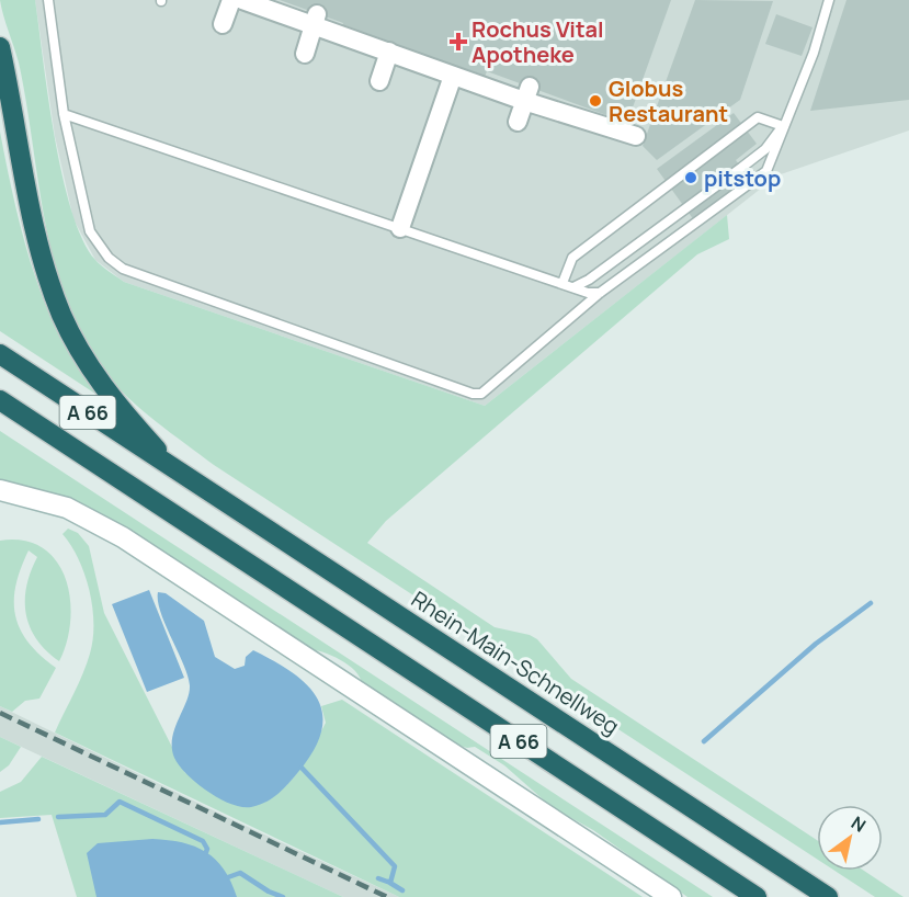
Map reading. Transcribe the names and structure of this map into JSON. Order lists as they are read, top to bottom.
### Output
{
  "streets": {
    "highway": ["A 66", "Rhein-Main-Schnellweg"]
  },
  "crossings": [
    ["A 66", "Rhein-Main-Schnellweg"]
  ],
  "places": {
    "health": ["Rochus Vital Apotheke"],
    "other": ["Globus Restaurant", "pitstop"]
  },
  "north": "top right"
}
